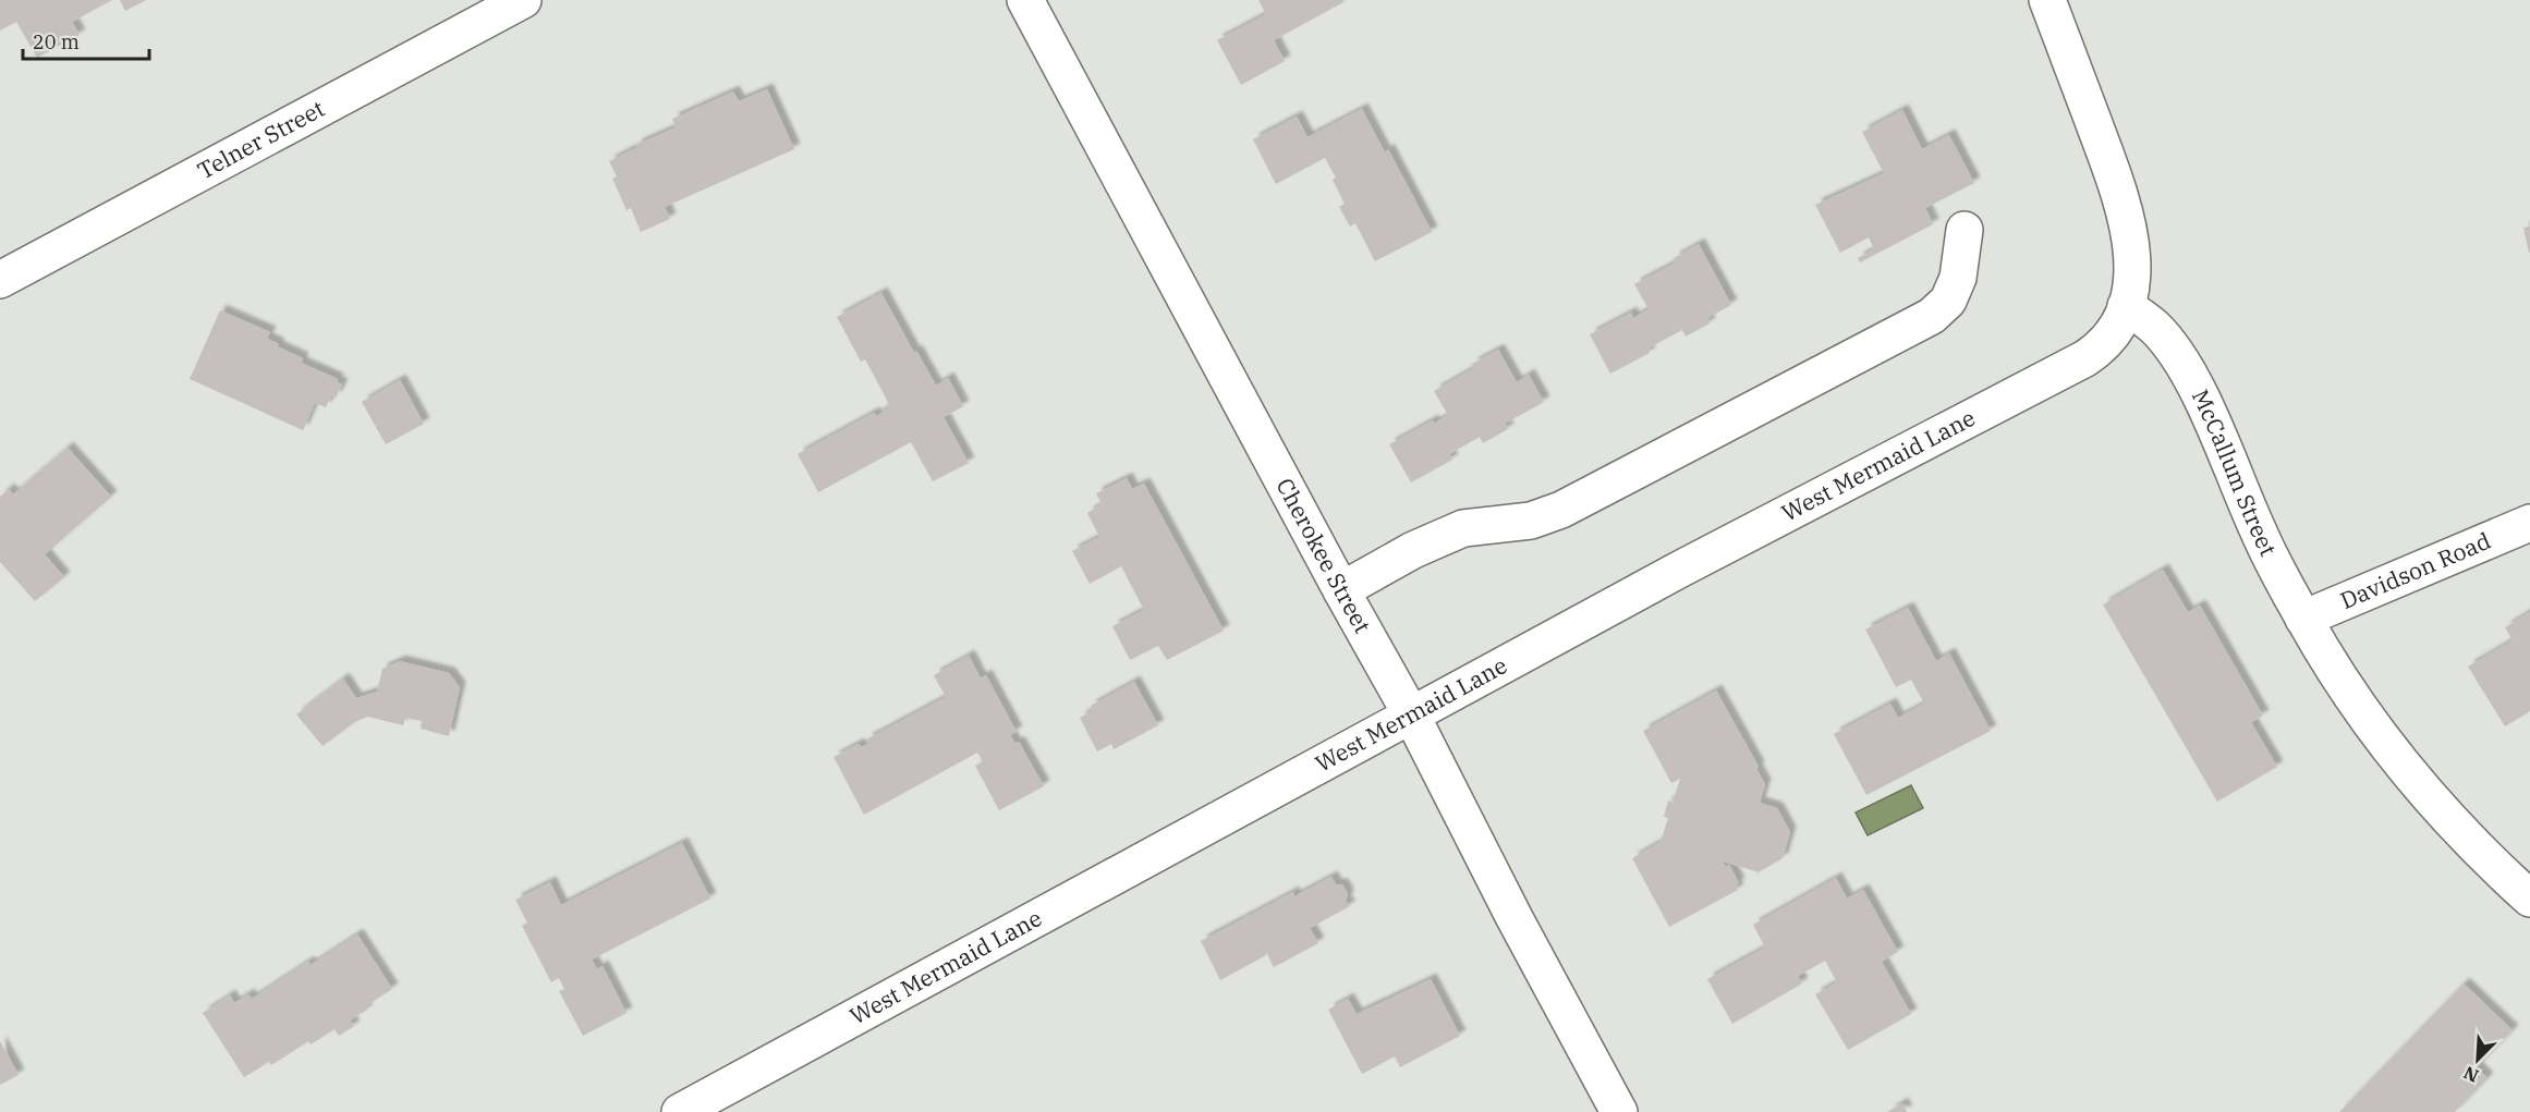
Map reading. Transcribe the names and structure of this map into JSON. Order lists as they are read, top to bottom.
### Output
{
  "streets": {
    "street": [
      "Telner Street",
      "West Mermaid Lane",
      "McCallum Street",
      "Cherokee Street",
      "Davidson Road"
    ]
  },
  "crossings": [
    ["West Mermaid Lane", "McCallum Street"],
    ["West Mermaid Lane", "Cherokee Street"],
    ["McCallum Street", "Davidson Road"]
  ],
  "scale_bar": "20 m",
  "north": "bottom left"
}
